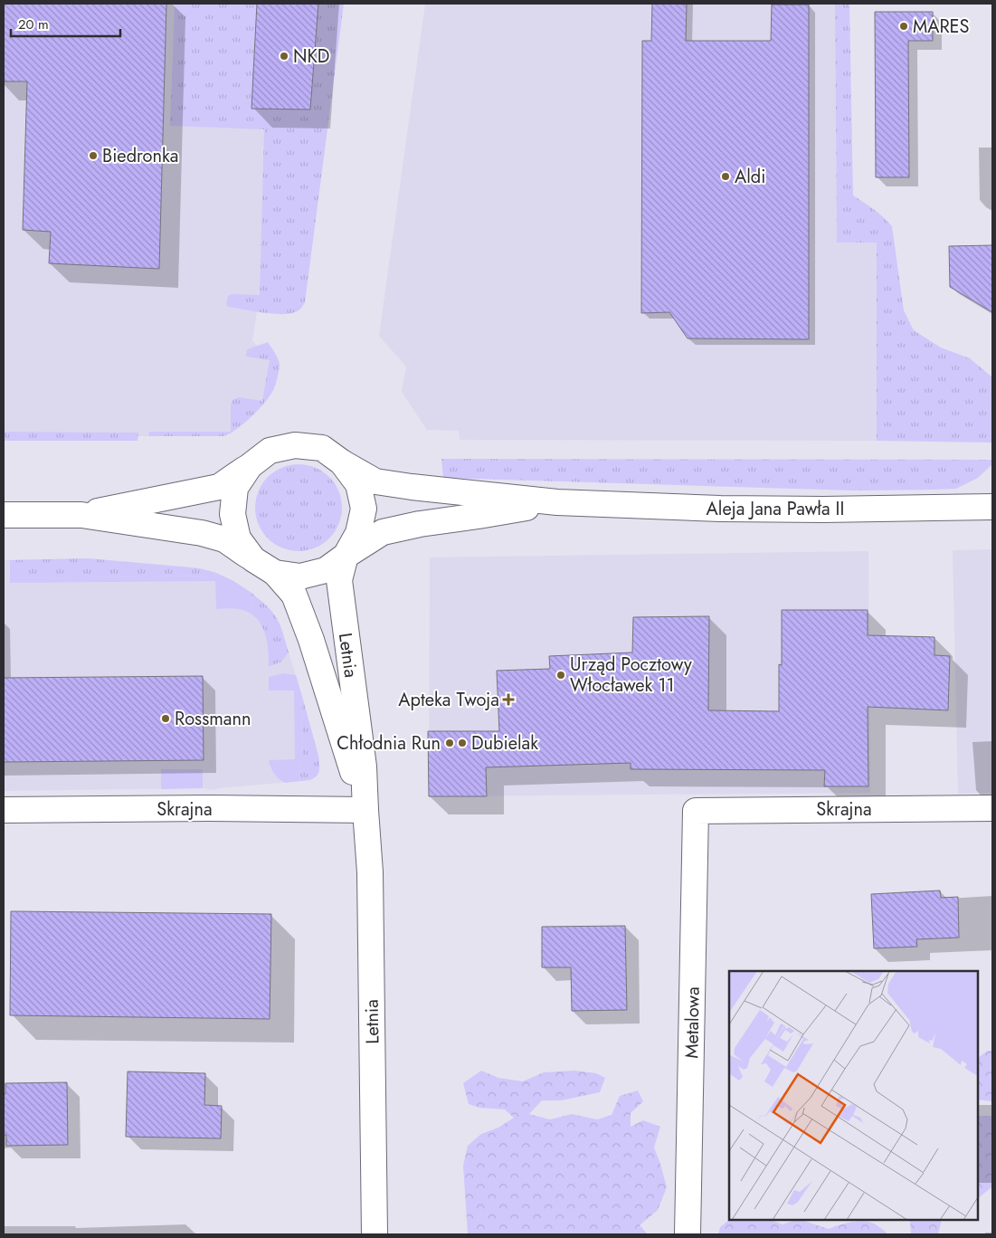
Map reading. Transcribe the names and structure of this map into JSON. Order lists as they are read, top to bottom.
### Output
{
  "streets": {
    "street": [
      "Aleja Jana Pawła II",
      "Letnia",
      "Skrajna",
      "Metalowa"
    ]
  },
  "crossings": [
    ["Aleja Jana Pawła II", "Letnia"],
    ["Letnia", "Skrajna"],
    ["Skrajna", "Metalowa"]
  ],
  "places": {
    "other": [
      "MARES",
      "NKD",
      "Biedronka",
      "Aldi",
      "Urząd Pocztowy Włocławek 11",
      "Rossmann",
      "Chłodnia Run",
      "Dubielak"
    ],
    "health": ["Apteka Twoja"]
  },
  "scale_bar": "20 m"
}
